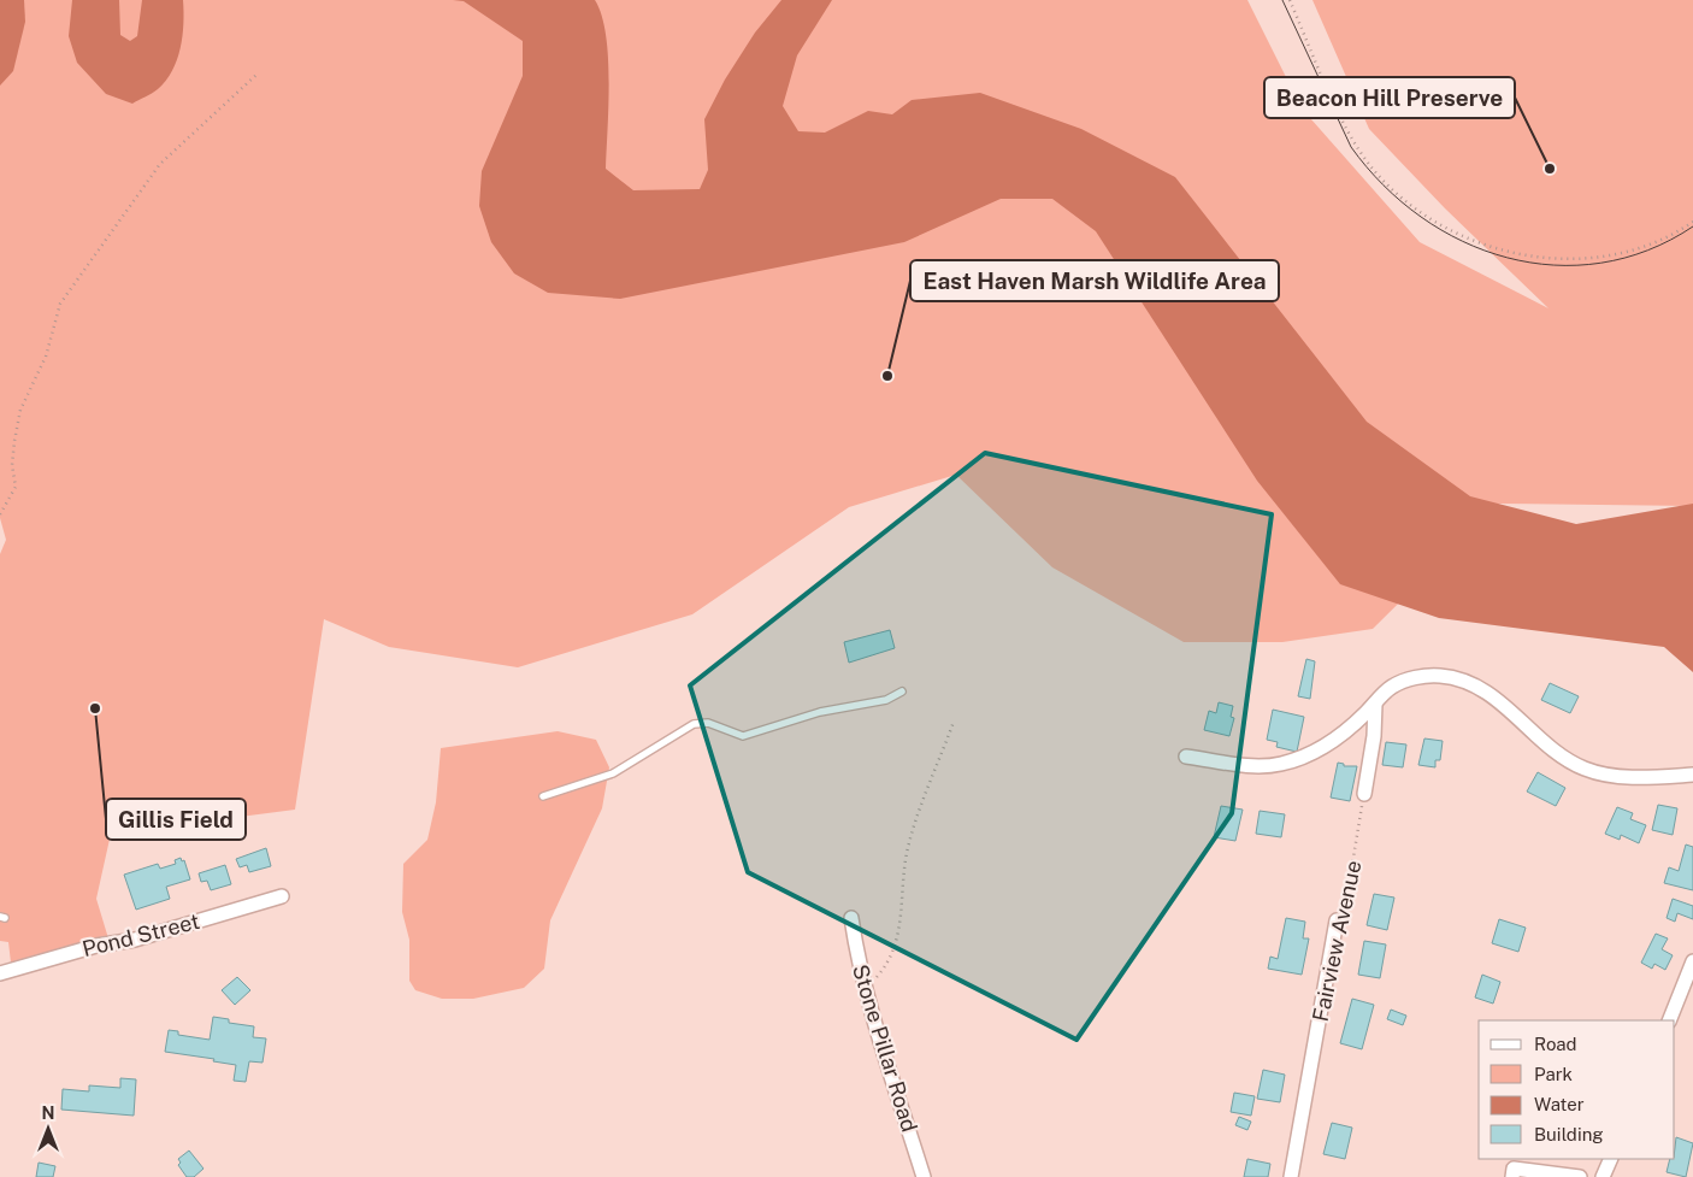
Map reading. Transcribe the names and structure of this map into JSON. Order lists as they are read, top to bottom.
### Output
{
  "streets": {
    "street": ["Pond Street", "Fairview Avenue", "Stone Pillar Road"]
  },
  "places": ["Beacon Hill Preserve", "East Haven Marsh Wildlife Area", "Gillis Field"],
  "legend": [
    "Road",
    "Park",
    "Water",
    "Building"
  ],
  "north": "top"
}
